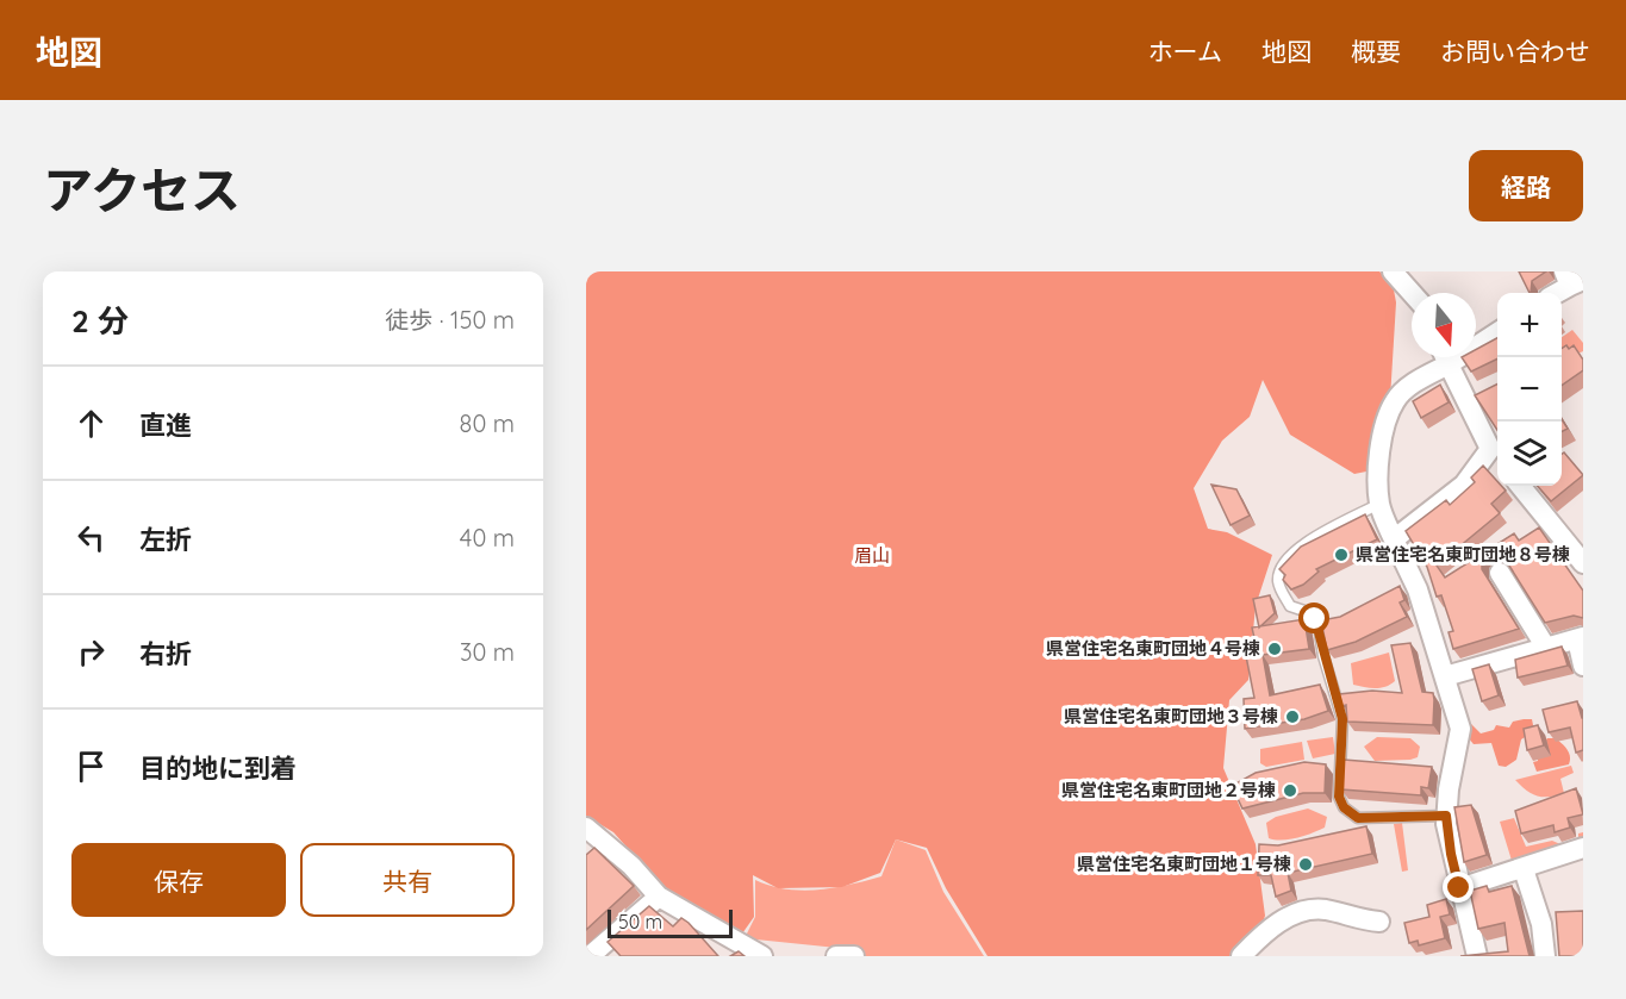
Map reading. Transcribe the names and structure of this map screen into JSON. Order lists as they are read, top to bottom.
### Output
{
  "parks": ["眉山"],
  "places": [
    "県営住宅名東町団地８号棟",
    "県営住宅名東町団地４号棟",
    "県営住宅名東町団地３号棟",
    "県営住宅名東町団地２号棟",
    "県営住宅名東町団地１号棟"
  ],
  "scale_bar": "50 m",
  "north": "bottom",
  "page": {
    "header": "地図",
    "nav": [
      "ホーム",
      "地図",
      "概要",
      "お問い合わせ"
    ],
    "title": "アクセス",
    "buttons": [
      "経路",
      ["保存", "共有"]
    ],
    "heading": ["2 分", "徒歩 · 150 m"],
    "map_buttons": ["+", "−"],
    "list": [
      ["直進", "80 m"],
      ["左折", "40 m"],
      ["右折", "30 m"],
      "目的地に到着"
    ],
    "scale": "50 m"
  }
}
